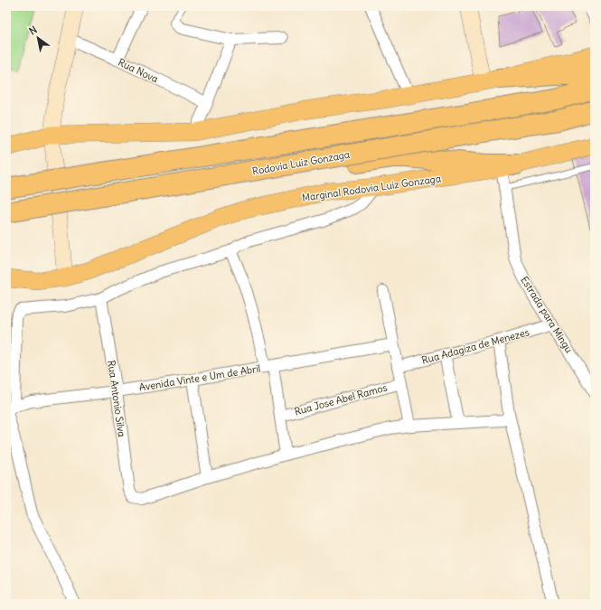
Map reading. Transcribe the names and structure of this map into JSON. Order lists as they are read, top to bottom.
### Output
{
  "streets": {
    "highway": ["Rodovia Luiz Gonzaga"],
    "main road": ["Marginal Rodovia Luiz Gonzaga"],
    "street": [
      "Rua Nova",
      "Estrada para Mingu",
      "Rua Adagiza de Menezes",
      "Avenida Vinte e Um de Abril",
      "Rua Antonio Silva",
      "Rua Jose Abel Ramos"
    ]
  },
  "crossings": [
    ["Marginal Rodovia Luiz Gonzaga", "Estrada para Mingu"],
    ["Estrada para Mingu", "Rua Adagiza de Menezes"],
    ["Avenida Vinte e Um de Abril", "Rua Antonio Silva"]
  ],
  "north": "top left"
}
